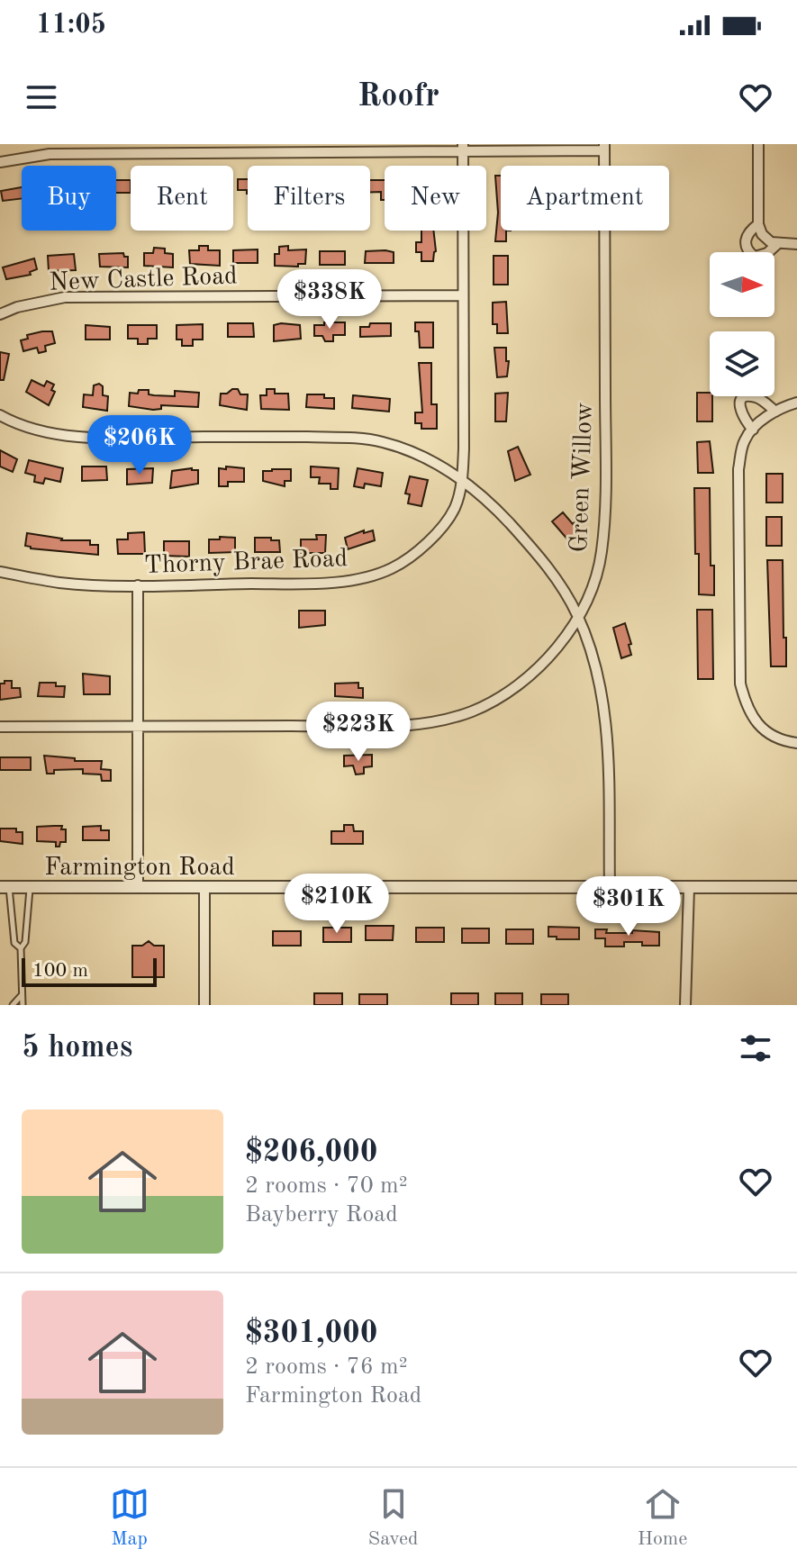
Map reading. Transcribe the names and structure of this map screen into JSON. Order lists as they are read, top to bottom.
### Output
{
  "streets": {
    "street": [
      "New Castle Road",
      "Green Willow",
      "Thorny Brae Road",
      "Farmington Road"
    ]
  },
  "crossings": [
    ["New Castle Road", "Thorny Brae Road"]
  ],
  "scale_bar": "100 m",
  "north": "right",
  "page": {
    "status": "11:05",
    "header": "Roofr",
    "chip": [
      "Buy",
      "Rent",
      "Filters",
      "New",
      "Apartment"
    ],
    "price": [
      "$338K",
      "$206K",
      "$223K",
      "$210K",
      "$301K"
    ],
    "scale": "100 m",
    "heading": "5 homes",
    "list": [
      {
        "name": "$206,000",
        "note": "2 rooms · 70 m² · Bayberry Road"
      },
      {
        "name": "$301,000",
        "note": "2 rooms · 76 m² · Farmington Road"
      }
    ],
    "tabs": ["Map", "Saved", "Home"]
  }
}
